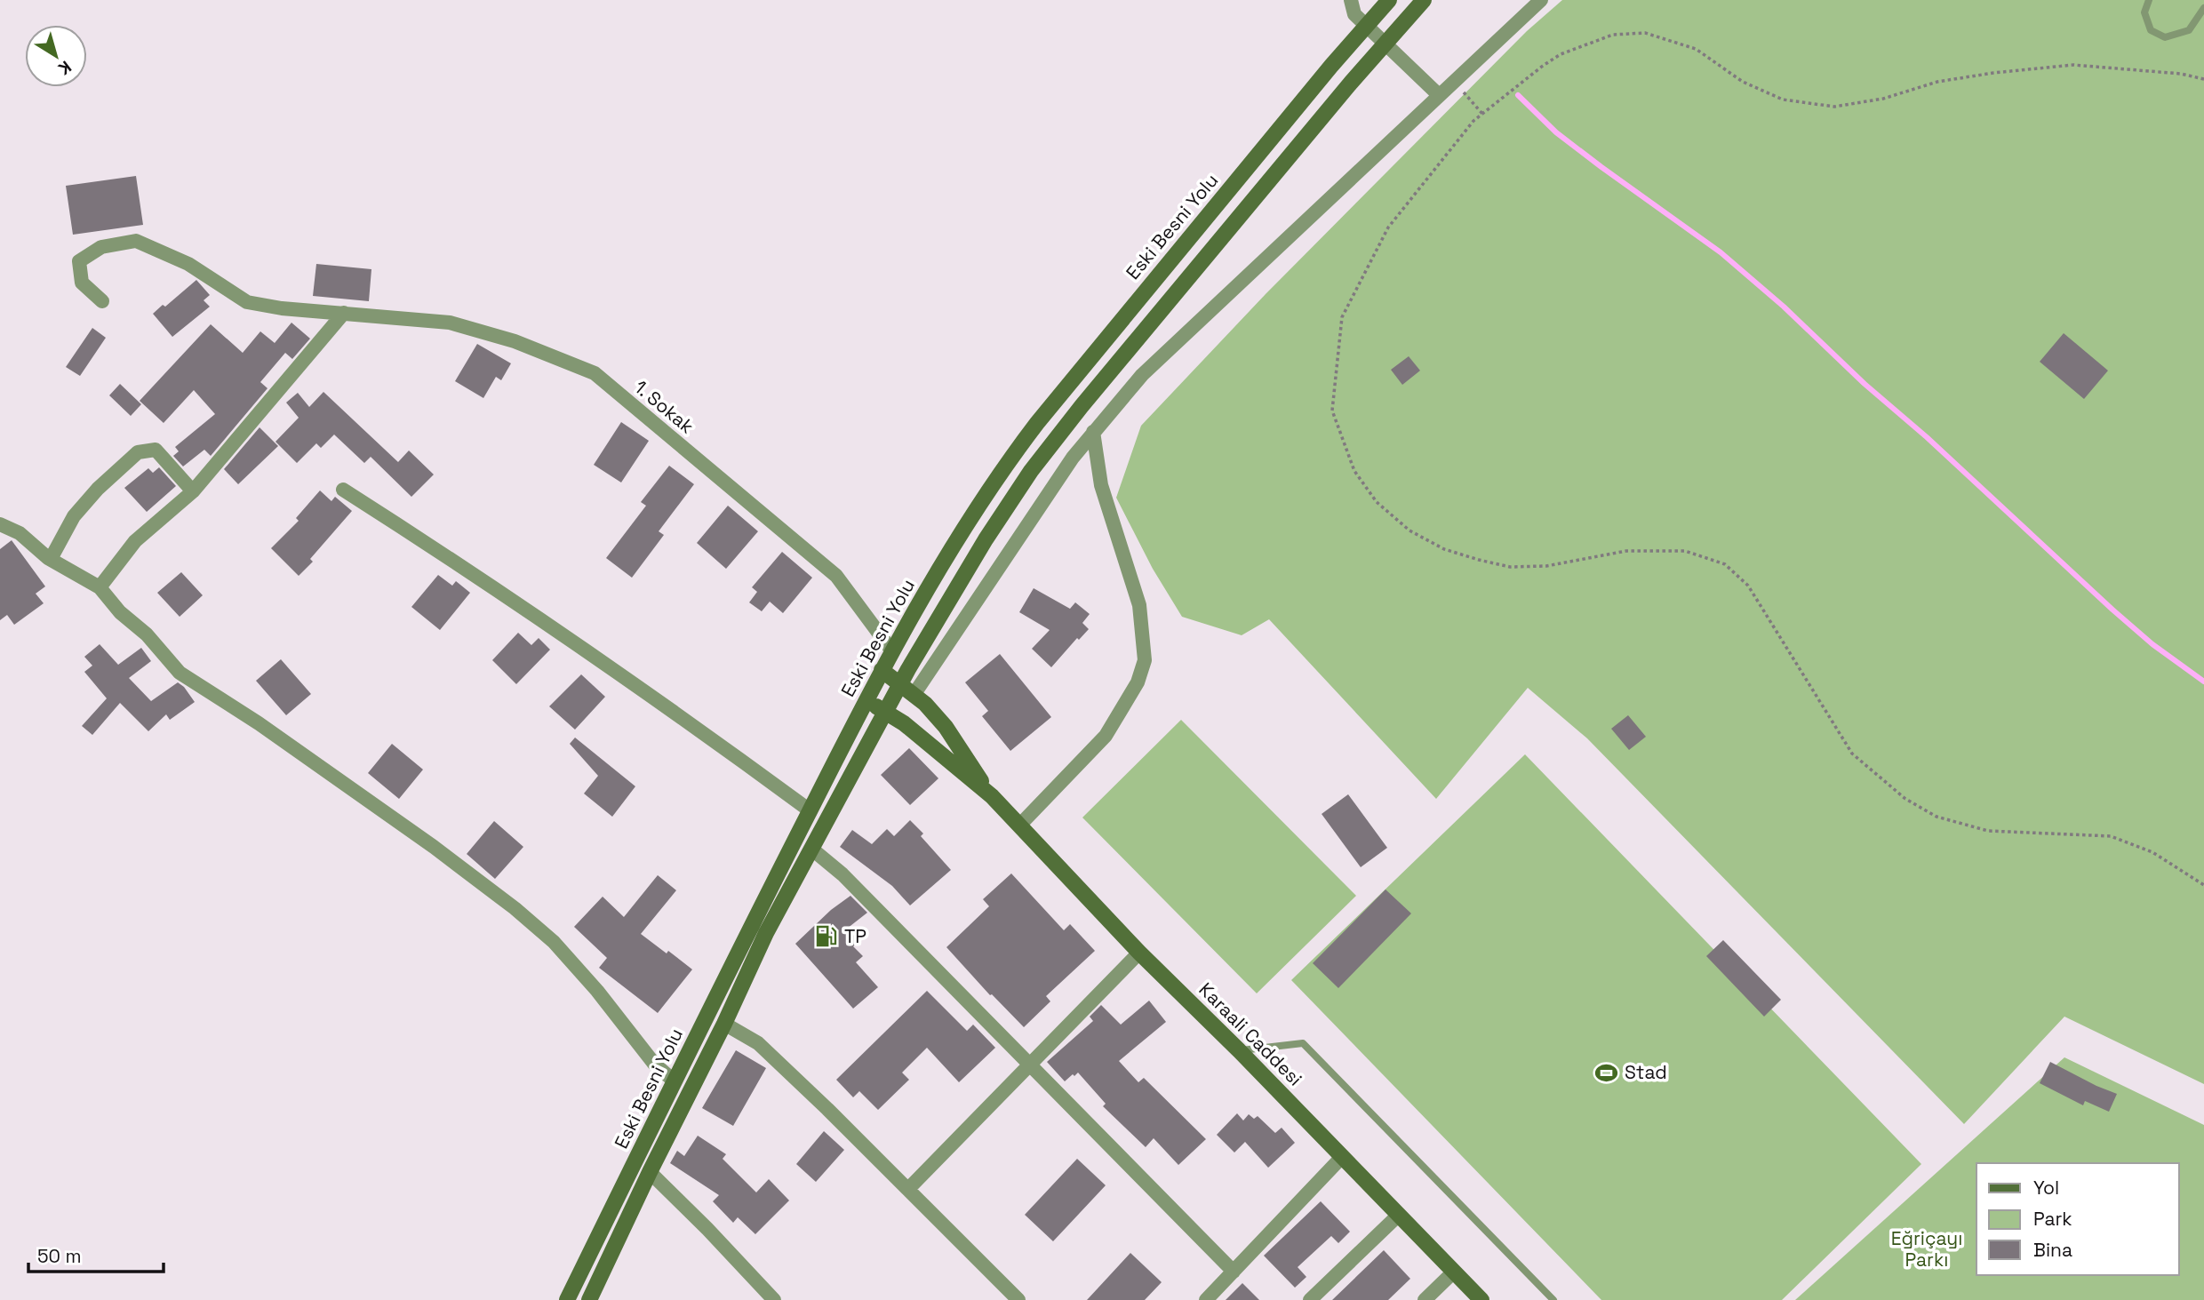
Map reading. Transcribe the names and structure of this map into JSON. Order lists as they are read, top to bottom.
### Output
{
  "streets": {
    "main road": ["Eski Besni Yolu", "Karaali Caddesi"],
    "street": ["1. Sokak"]
  },
  "crossings": [
    ["Eski Besni Yolu", "1. Sokak"]
  ],
  "parks": ["Eğriçayı Parkı"],
  "places": {
    "fuel station": ["TP"],
    "sports": ["Stad"]
  },
  "legend": ["Yol", "Park", "Bina"],
  "scale_bar": "50 m",
  "north": "bottom right"
}
